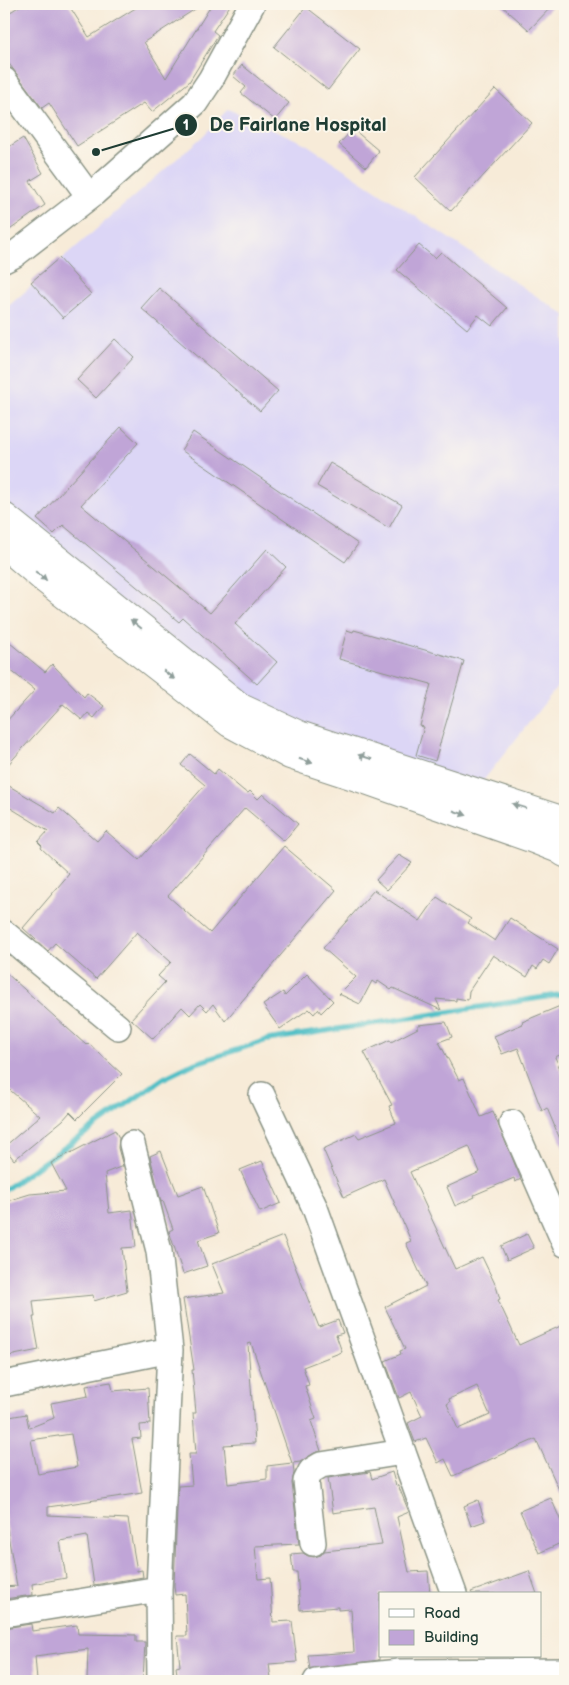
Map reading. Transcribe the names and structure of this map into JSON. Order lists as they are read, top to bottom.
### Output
{
  "places": ["De Fairlane Hospital"],
  "legend": ["Road", "Building"]
}
